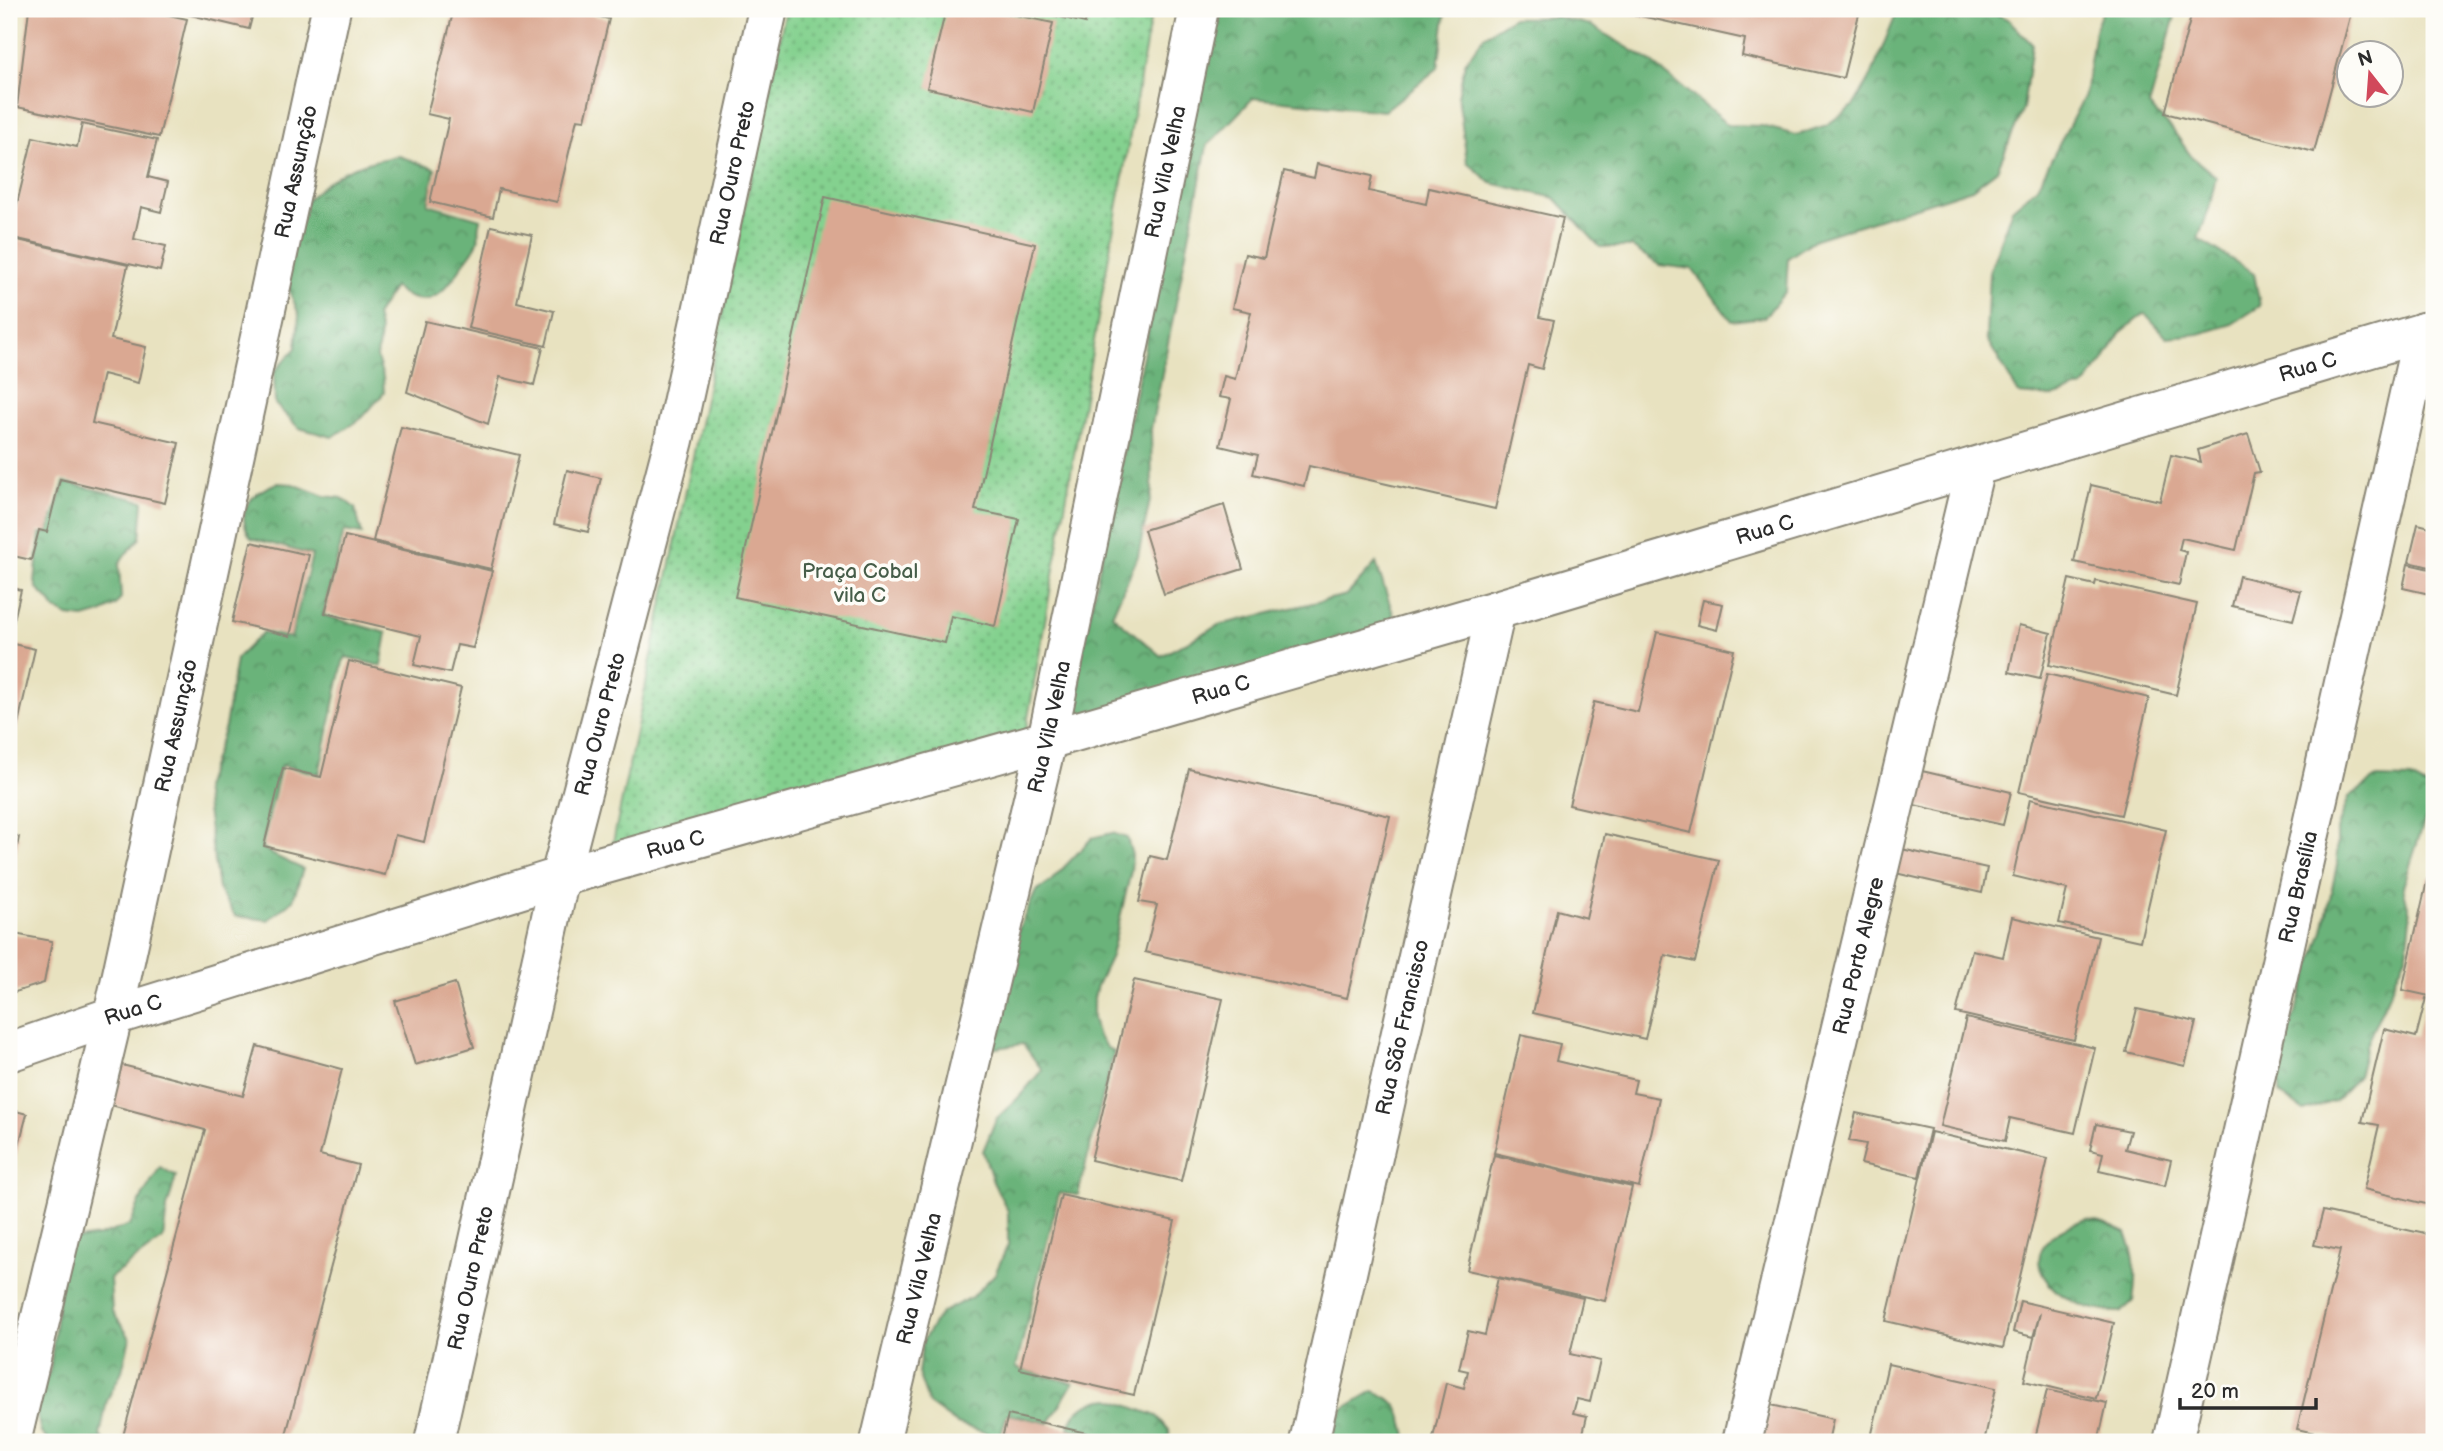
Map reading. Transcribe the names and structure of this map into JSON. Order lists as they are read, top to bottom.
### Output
{
  "streets": {
    "street": [
      "Rua Assunção",
      "Rua Vila Velha",
      "Rua Ouro Preto",
      "Rua C",
      "Rua Brasília",
      "Rua Porto Alegre",
      "Rua São Francisco"
    ]
  },
  "crossings": [
    ["Rua Assunção", "Rua C"],
    ["Rua Vila Velha", "Rua C"],
    ["Rua Ouro Preto", "Rua C"],
    ["Rua C", "Rua Brasília"],
    ["Rua C", "Rua Porto Alegre"],
    ["Rua C", "Rua São Francisco"]
  ],
  "parks": ["Praça Cobal vila C"],
  "scale_bar": "20 m",
  "north": "top"
}
